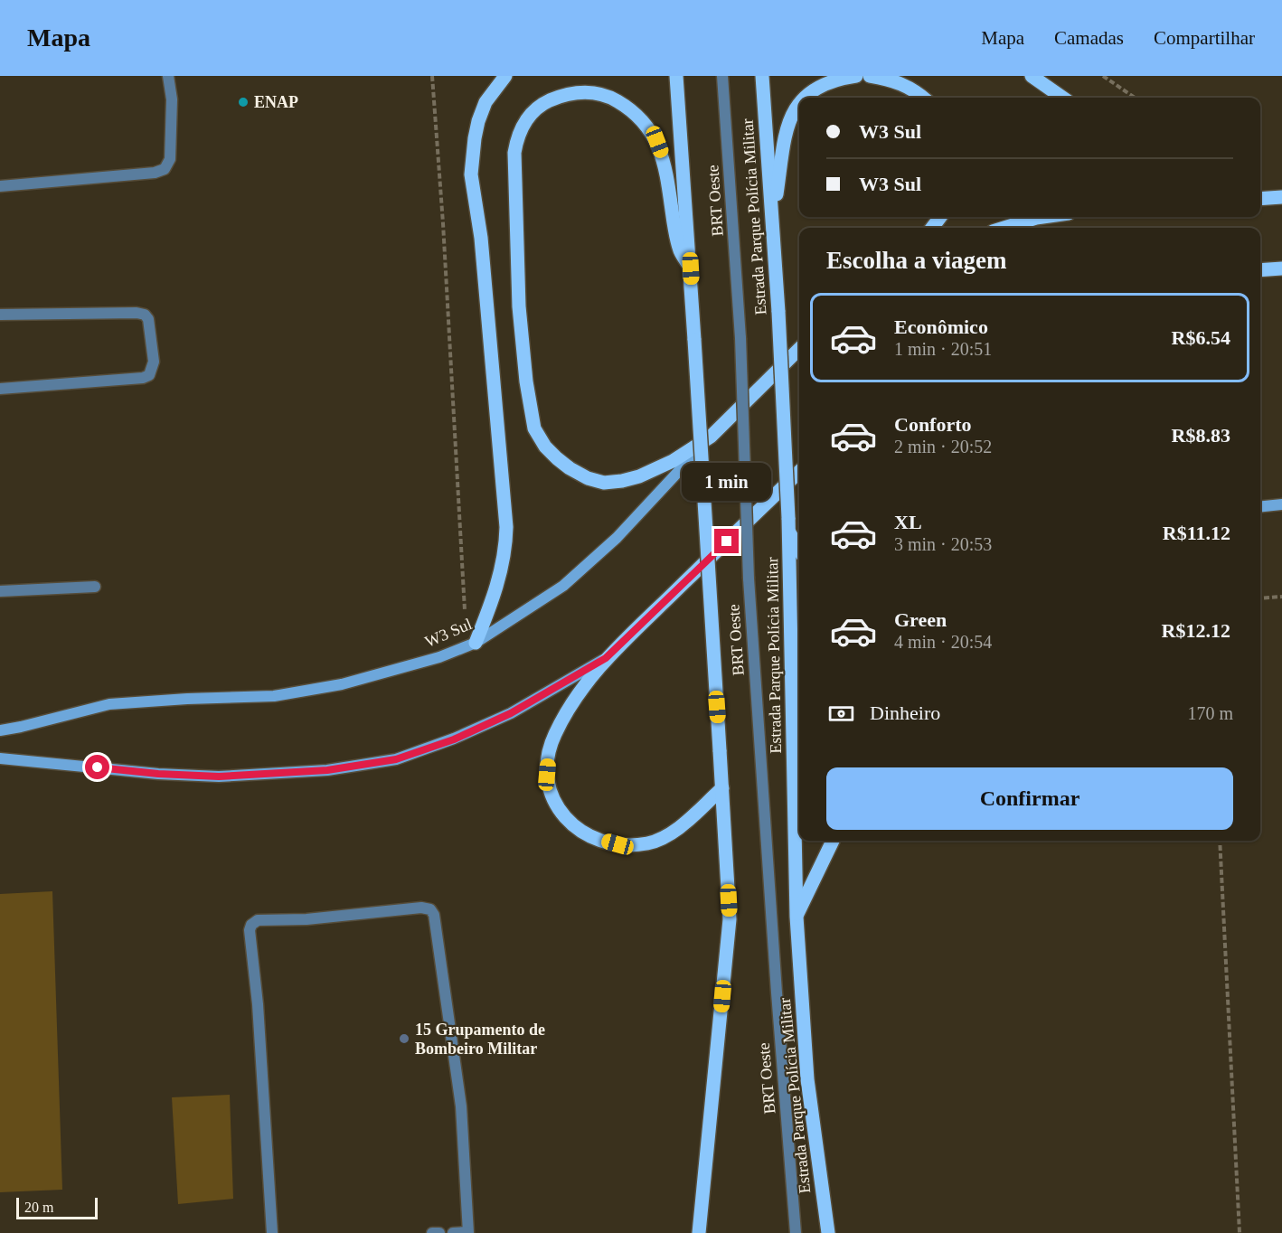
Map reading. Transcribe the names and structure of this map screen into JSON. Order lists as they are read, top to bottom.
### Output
{
  "streets": {
    "main road": ["Estrada Parque Polícia Militar", "W3 Sul"],
    "lane": ["BRT Oeste"]
  },
  "places": ["ENAP", "15 Grupamento de Bombeiro Militar"],
  "scale_bar": "20 m",
  "page": {
    "header": "Mapa",
    "nav": ["Mapa", "Camadas", "Compartilhar"],
    "banner": ["W3 Sul", "W3 Sul"],
    "heading": "Escolha a viagem",
    "list": [
      {
        "name": "Econômico",
        "note": "1 min · 20:51",
        "value": "R$6.54"
      },
      {
        "name": "Conforto",
        "note": "2 min · 20:52",
        "value": "R$8.83"
      },
      {
        "name": "XL",
        "note": "3 min · 20:53",
        "value": "R$11.12"
      },
      {
        "name": "Green",
        "note": "4 min · 20:54",
        "value": "R$12.12"
      }
    ],
    "bubble": "1 min",
    "pay": ["Dinheiro", "170 m"],
    "buttons": "Confirmar",
    "scale": "20 m"
  }
}
